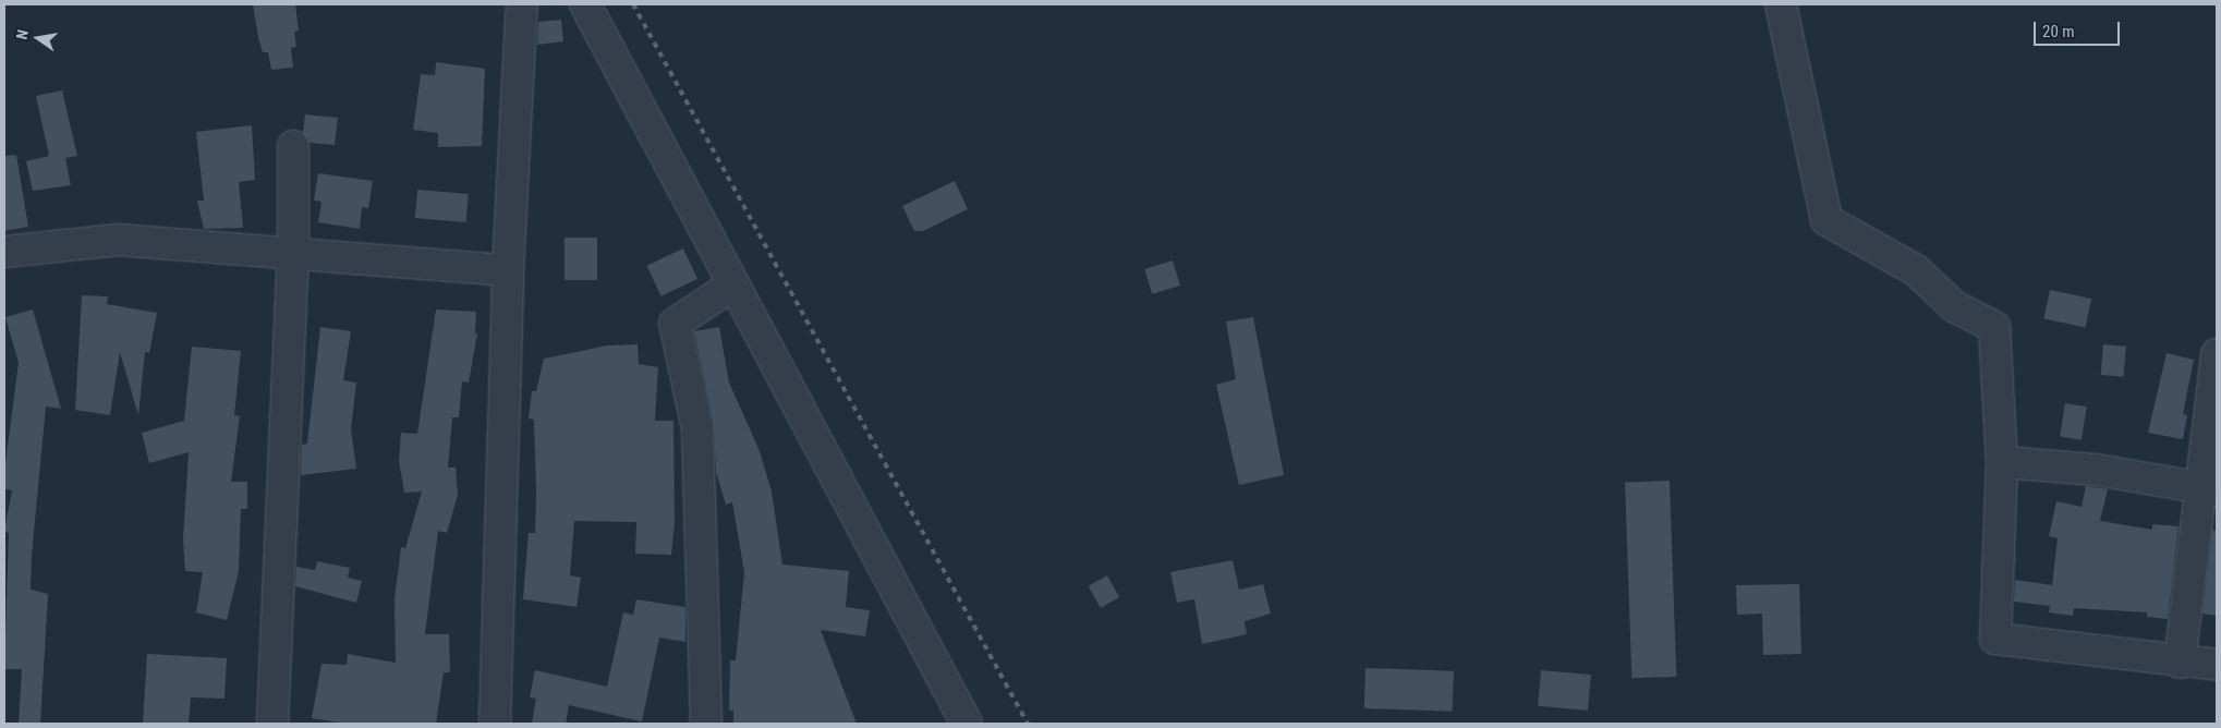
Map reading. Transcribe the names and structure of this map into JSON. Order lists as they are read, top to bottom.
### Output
{
  "scale_bar": "20 m",
  "north": "left"
}
